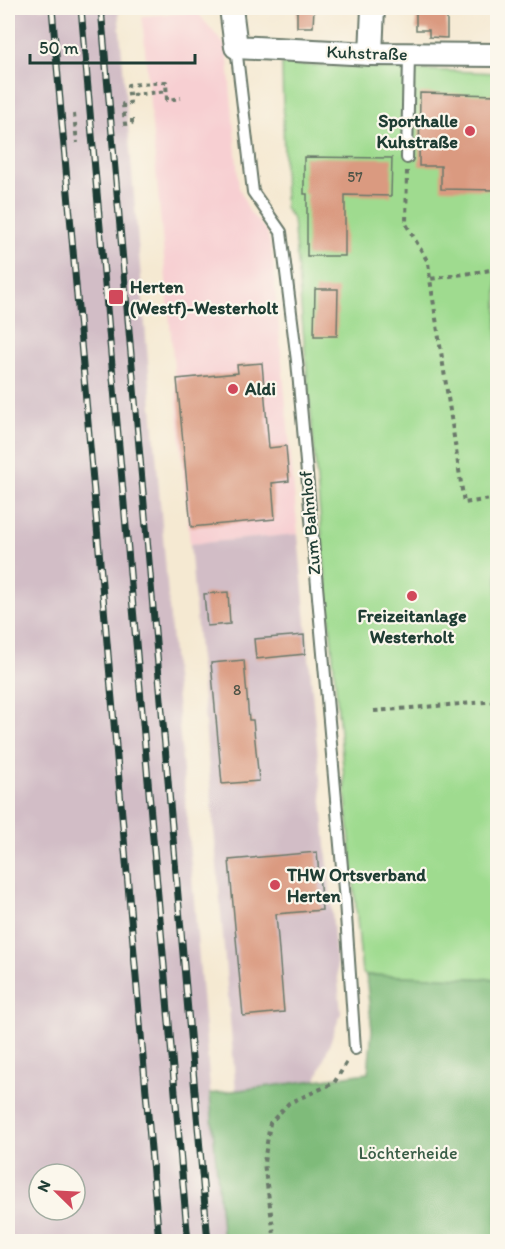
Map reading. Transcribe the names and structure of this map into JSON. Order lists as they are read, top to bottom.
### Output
{
  "streets": {
    "street": ["Kuhstraße", "Zum Bahnhof"]
  },
  "crossings": [
    ["Kuhstraße", "Zum Bahnhof"]
  ],
  "parks": ["Löchterheide"],
  "places": {
    "other": [
      "Sporthalle Kuhstraße",
      "Aldi",
      "Freizeitanlage Westerholt",
      "THW Ortsverband Herten"
    ],
    "transit": ["Herten (Westf)-Westerholt"]
  },
  "house_numbers": ["57", "8"],
  "scale_bar": "50 m",
  "north": "top left"
}
